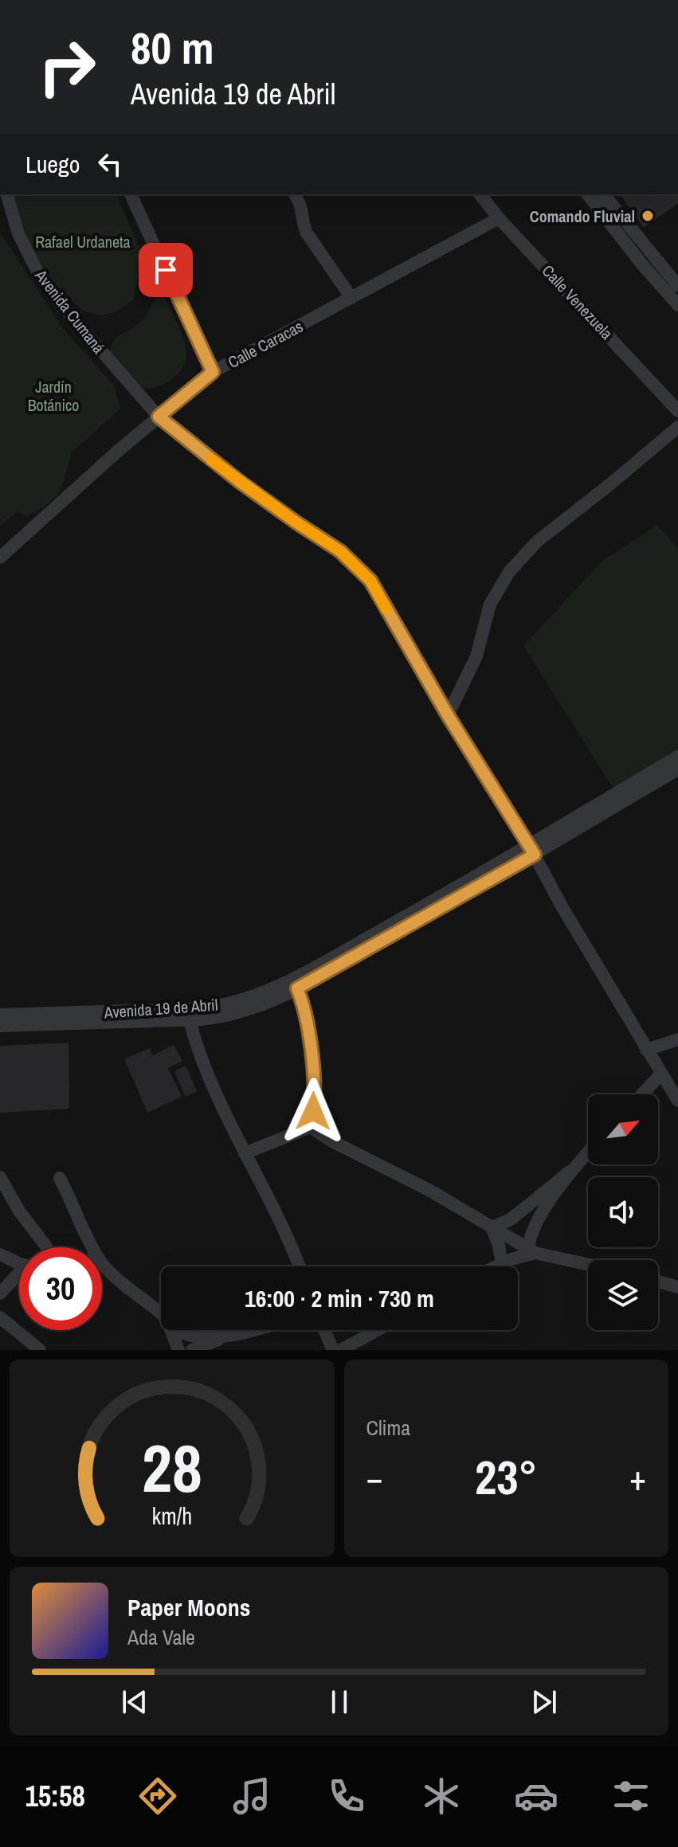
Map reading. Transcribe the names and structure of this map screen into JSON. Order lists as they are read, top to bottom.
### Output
{
  "streets": {
    "street": [
      "Calle Venezuela",
      "Avenida Cumaná",
      "Calle Caracas",
      "Avenida 19 de Abril"
    ]
  },
  "crossings": [
    ["Calle Venezuela", "Calle Caracas"],
    ["Avenida Cumaná", "Calle Caracas"],
    ["Avenida Cumaná", "Avenida 19 de Abril"]
  ],
  "parks": ["Rafael Urdaneta", "Jardín Botánico"],
  "places": ["Comando Fluvial"],
  "north": "top right",
  "page": {
    "turn": ["80 m", "Avenida 19 de Abril"],
    "then": "Luego",
    "limit": "30",
    "trip": "16:00 · 2 min · 730 m",
    "tile": "Clima",
    "heat": ["−", "23°", "+"],
    "song": ["Paper Moons", "Ada Vale"],
    "tabs": "15:58",
    "gauge": ["28", "km/h"]
  }
}
